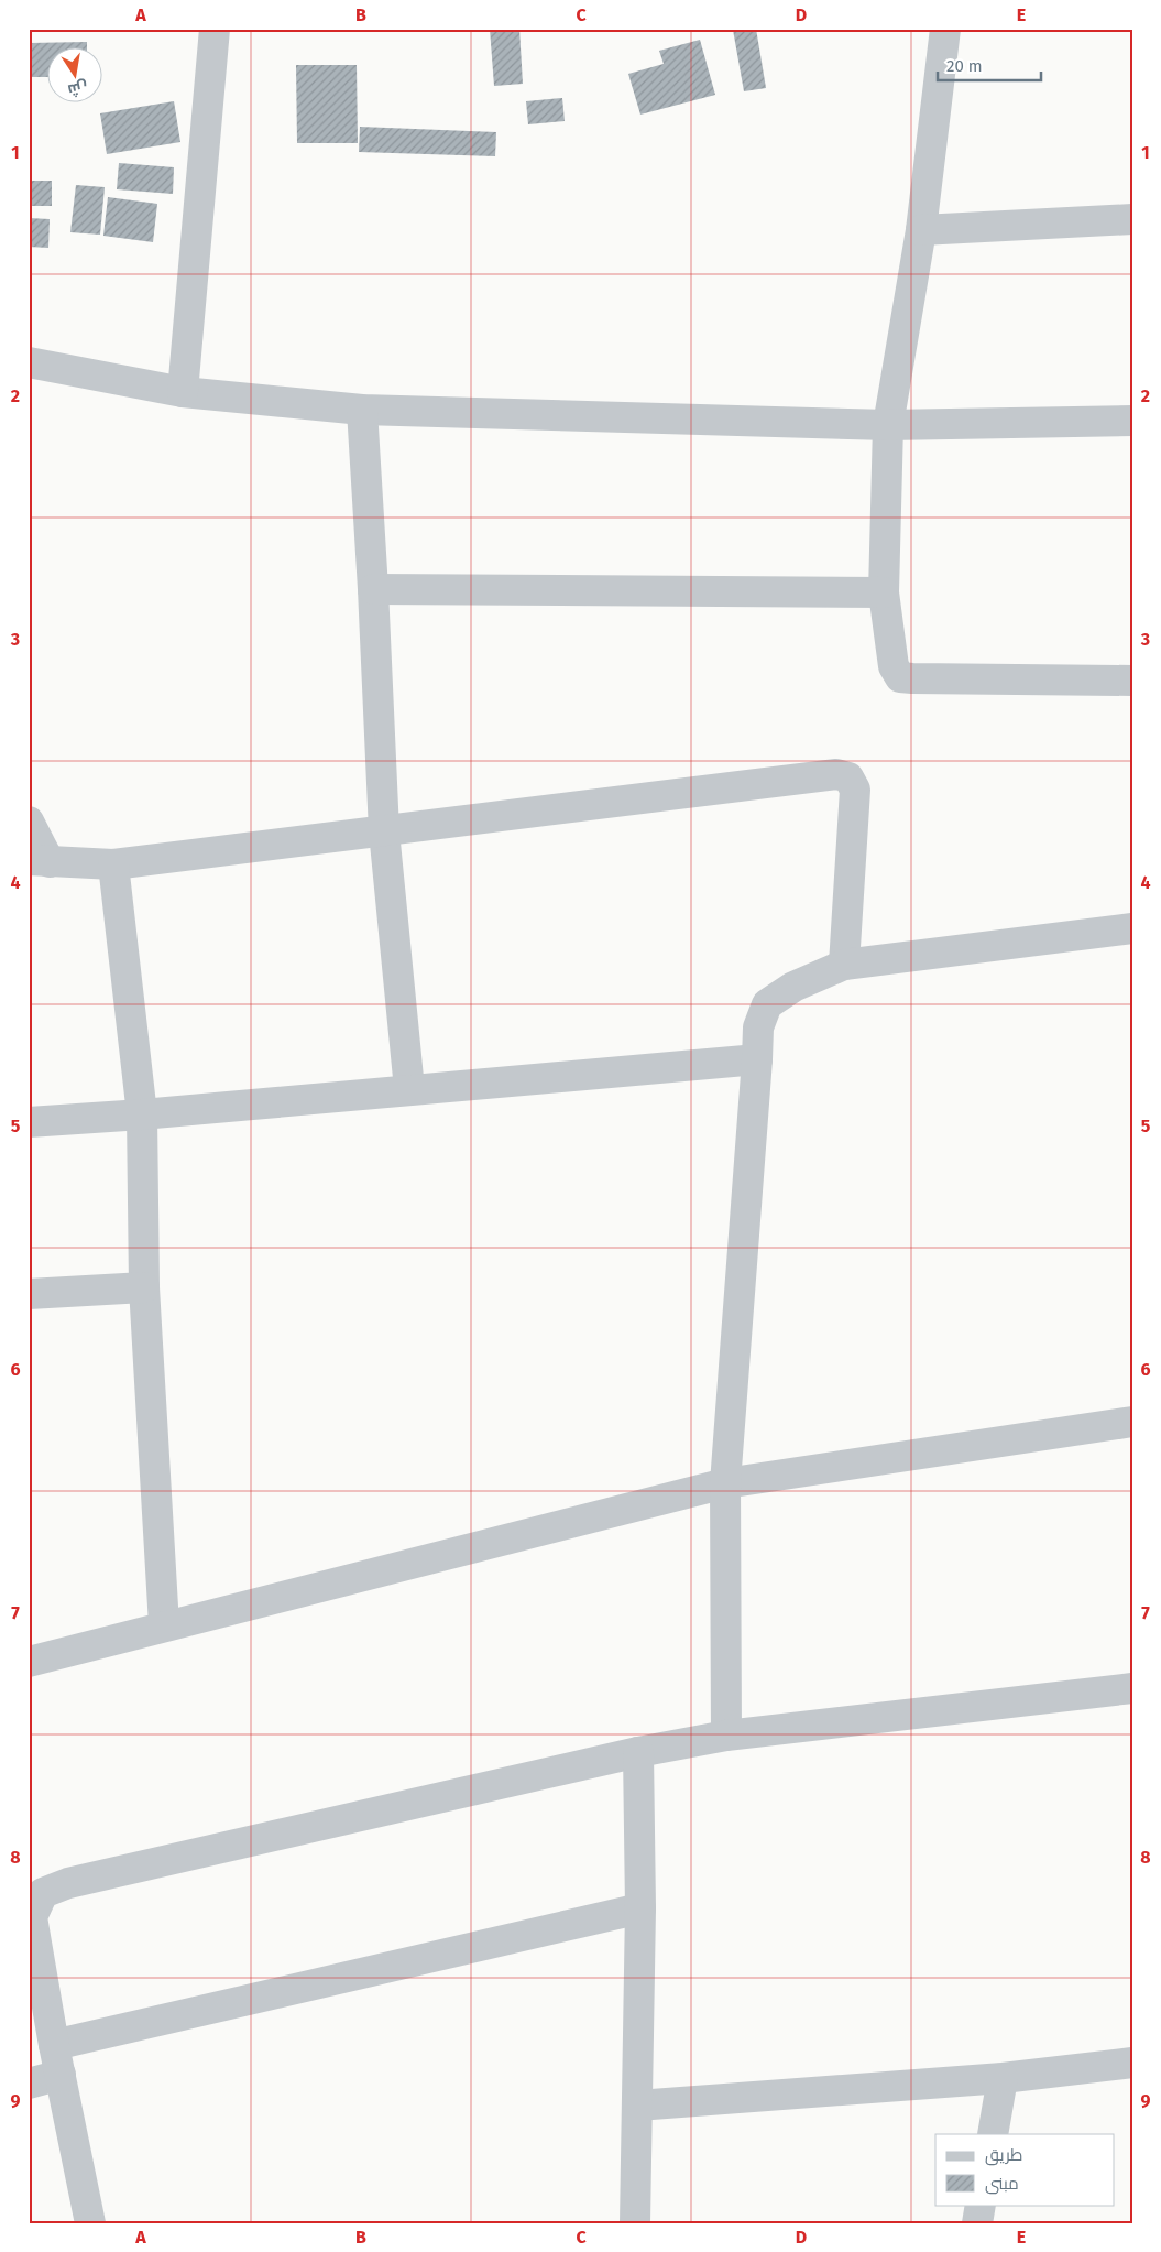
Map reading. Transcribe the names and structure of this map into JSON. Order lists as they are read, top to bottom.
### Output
{
  "legend": ["طريق", "مبنى"],
  "scale_bar": "20 m",
  "north": "bottom",
  "grid": {
    "columns": [
      "A",
      "B",
      "C",
      "D",
      "E"
    ],
    "rows": [
      "1",
      "2",
      "3",
      "4",
      "5",
      "6",
      "7",
      "8",
      "9"
    ]
  }
}
